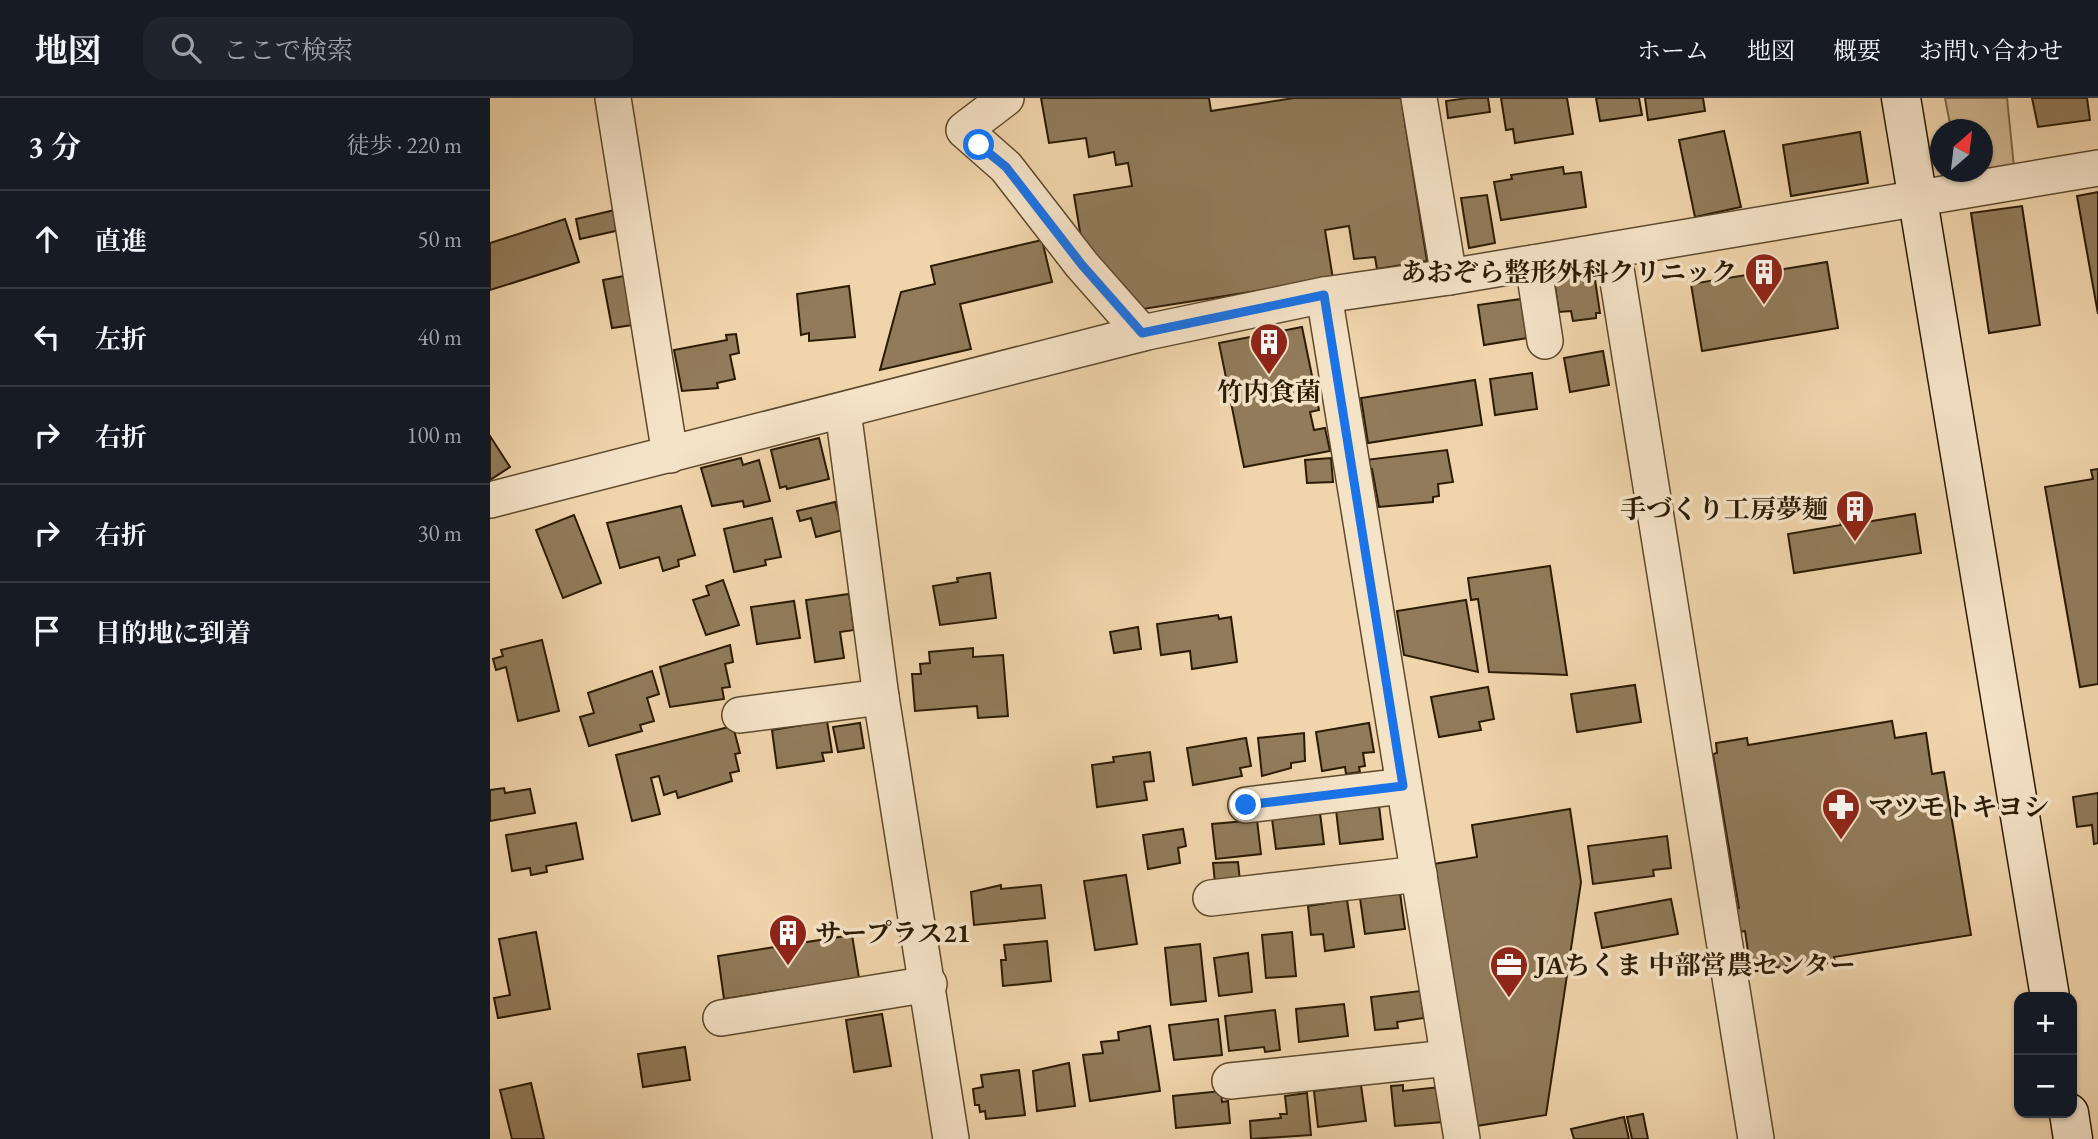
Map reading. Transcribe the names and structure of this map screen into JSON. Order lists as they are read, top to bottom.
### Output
{
  "places": {
    "building": [
      "あおぞら整形外科クリニック",
      "竹内食菌",
      "手づくり工房夢麺",
      "サープラス21"
    ],
    "pharmacy": ["マツモトキヨシ"],
    "office": ["JAちくま 中部営農センター"]
  },
  "north": "top right",
  "page": {
    "header": "地図",
    "search": "ここで検索",
    "nav": [
      "ホーム",
      "地図",
      "概要",
      "お問い合わせ"
    ],
    "heading": ["3 分", "徒歩 · 220 m"],
    "list": [
      ["直進", "50 m"],
      ["左折", "40 m"],
      ["右折", "100 m"],
      ["右折", "30 m"],
      "目的地に到着"
    ],
    "map_buttons": ["+", "−"]
  }
}
